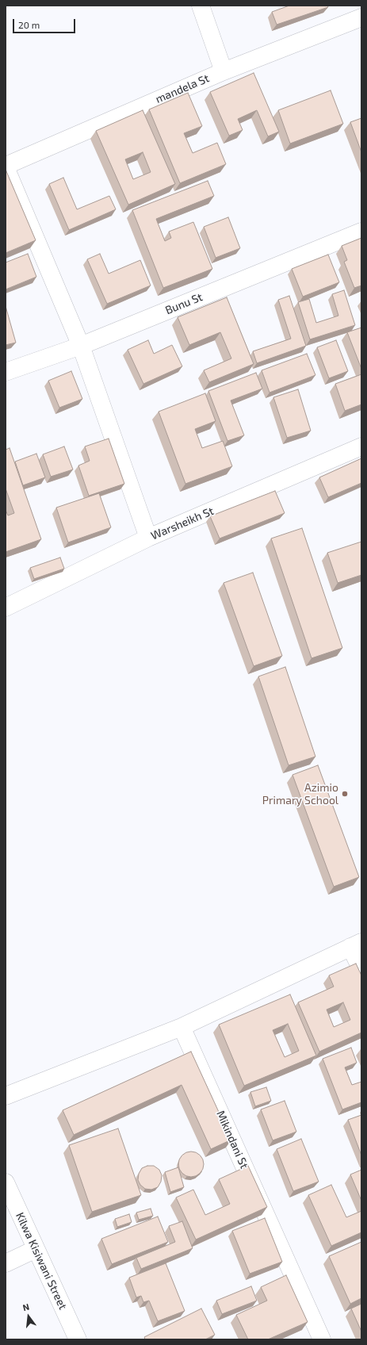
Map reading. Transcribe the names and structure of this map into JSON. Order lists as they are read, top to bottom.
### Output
{
  "streets": {
    "street": [
      "mandela St",
      "Bunu St",
      "Warsheikh St",
      "Mikindani St",
      "Kilwa Kisiwani Street"
    ]
  },
  "places": ["Azimio Primary School"],
  "scale_bar": "20 m",
  "north": "top"
}
